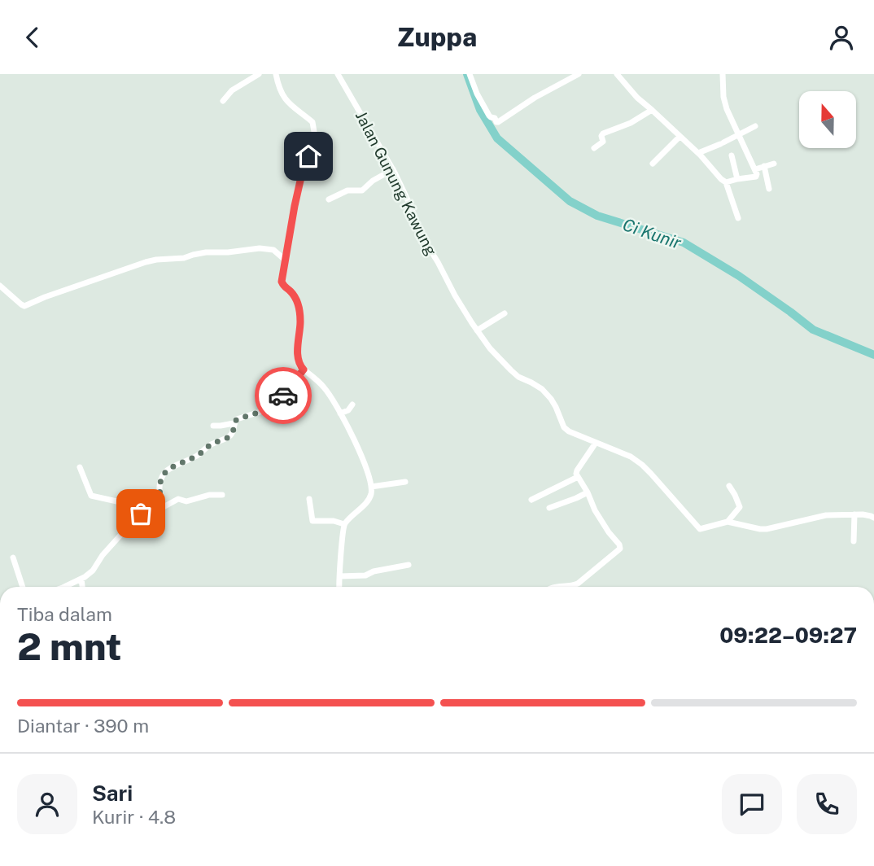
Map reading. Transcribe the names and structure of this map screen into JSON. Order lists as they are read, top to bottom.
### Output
{
  "streets": {
    "street": ["Jalan Gunung Kawung"]
  },
  "water": ["Ci Kunir"],
  "north": "top",
  "page": {
    "header": "Zuppa",
    "heading": ["2 mnt", "Tiba dalam", "09:22–09:27"],
    "panel": ["Sari", "Kurir · 4.8"],
    "bar": "Diantar · 390 m"
  }
}
